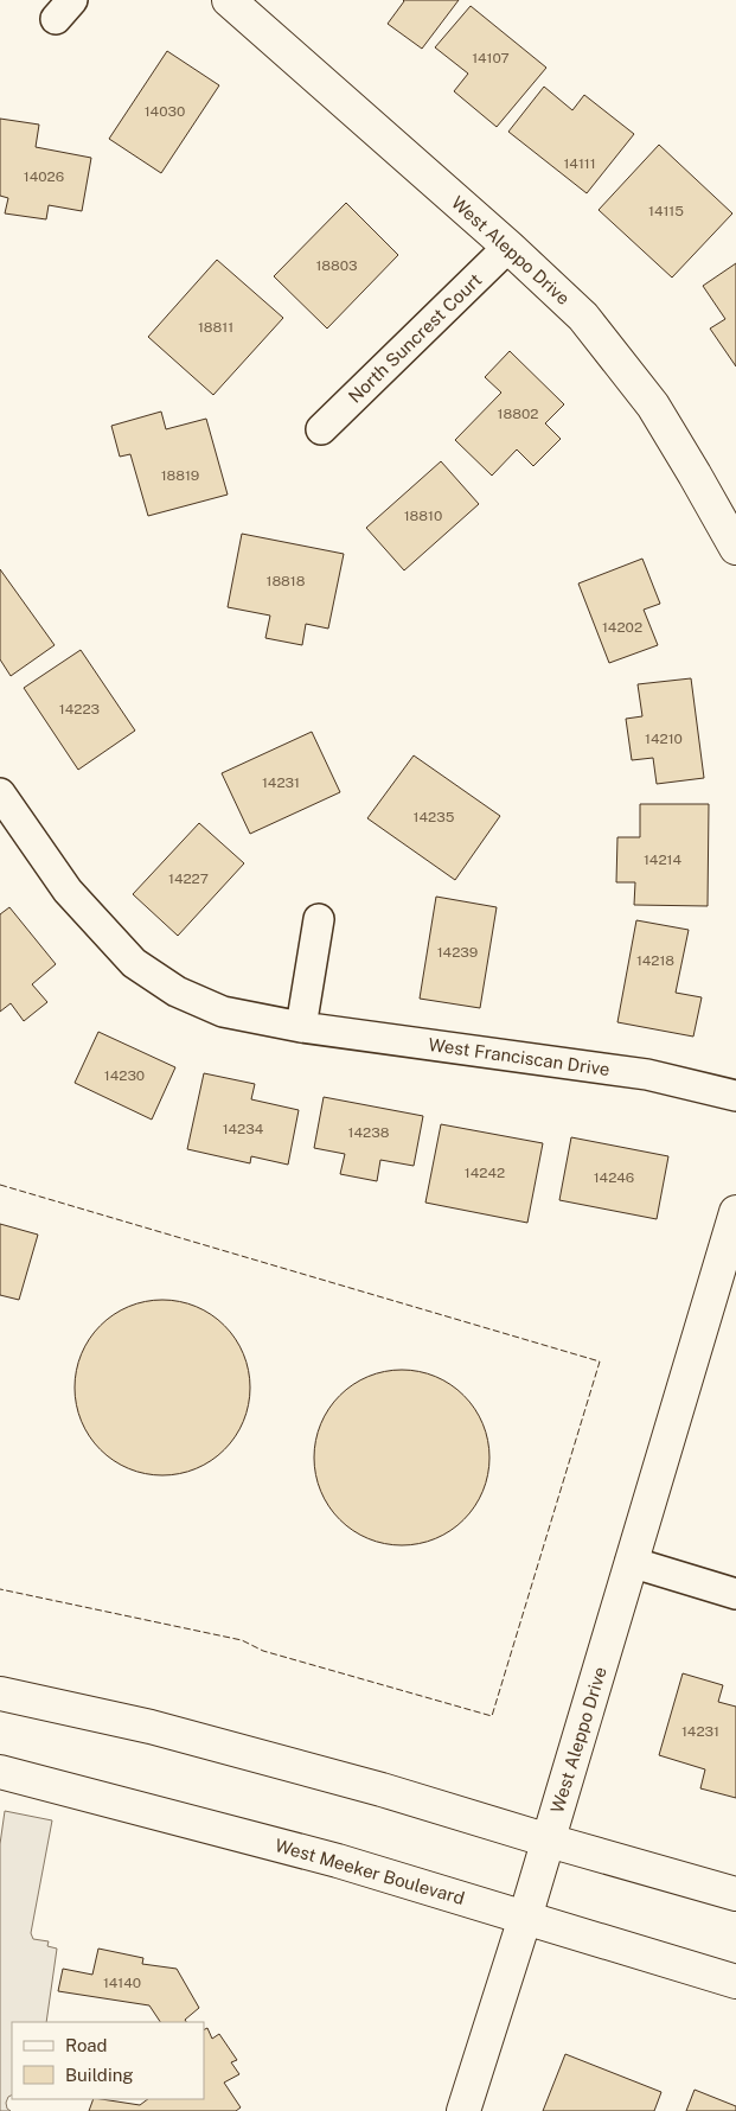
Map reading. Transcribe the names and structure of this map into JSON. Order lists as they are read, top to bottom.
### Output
{
  "streets": {
    "street": [
      "West Aleppo Drive",
      "North Suncrest Court",
      "West Franciscan Drive",
      "West Meeker Boulevard"
    ]
  },
  "crossings": [
    ["West Aleppo Drive", "North Suncrest Court"],
    ["West Aleppo Drive", "West Meeker Boulevard"]
  ],
  "house_numbers": [
    "14107",
    "14030",
    "14111",
    "14026",
    "14115",
    "18803",
    "18811",
    "18802",
    "18819",
    "18810",
    "18818",
    "14202",
    "14223",
    "14210",
    "14231",
    "14235",
    "14214",
    "14227",
    "14239",
    "14218",
    "14230",
    "14234",
    "14238",
    "14242",
    "14246",
    "14231",
    "14140"
  ],
  "legend": ["Road", "Building"]
}
